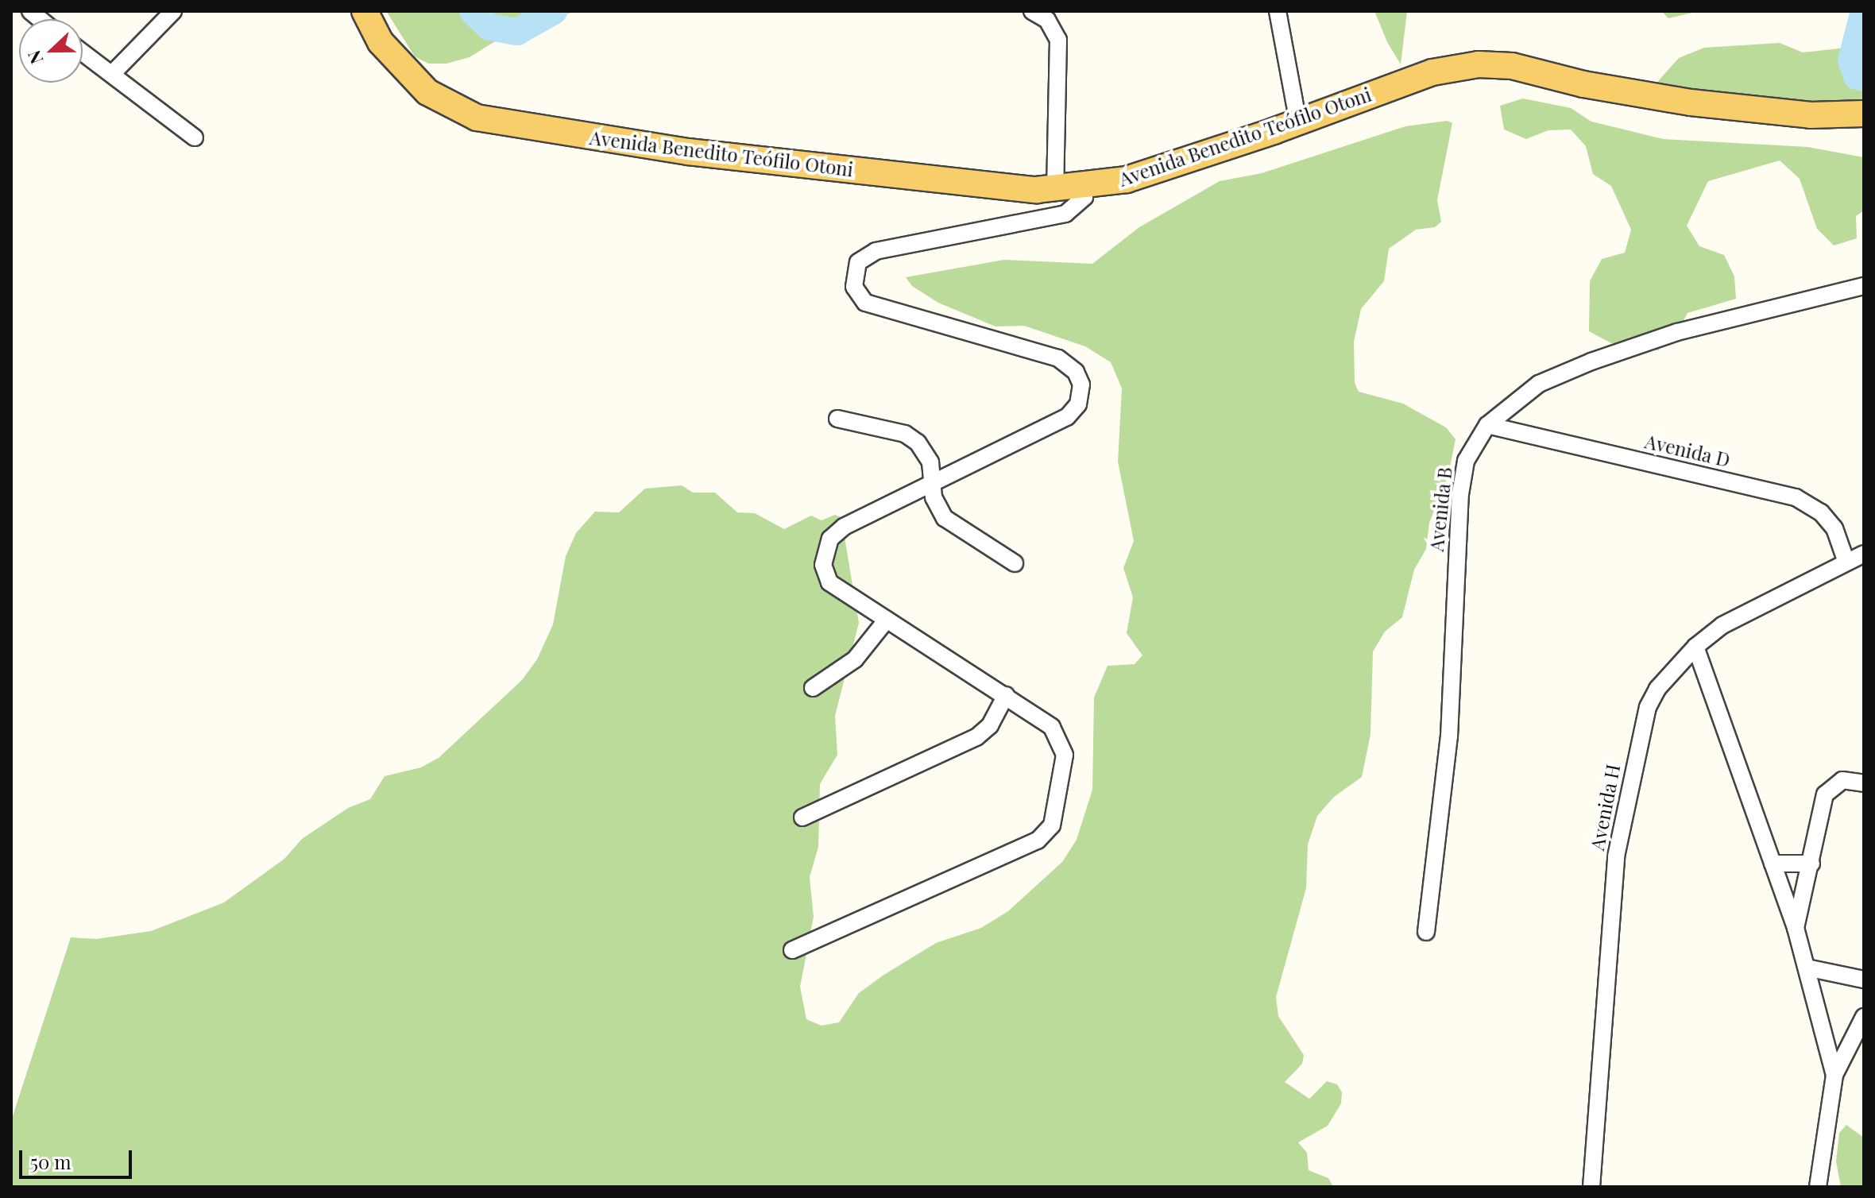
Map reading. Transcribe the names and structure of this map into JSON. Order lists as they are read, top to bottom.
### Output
{
  "streets": {
    "main road": ["Avenida Benedito Teófilo Otoni"],
    "street": ["Avenida D", "Avenida B", "Avenida H"]
  },
  "crossings": [
    ["Avenida D", "Avenida B"],
    ["Avenida D", "Avenida H"]
  ],
  "scale_bar": "50 m",
  "north": "left"
}
